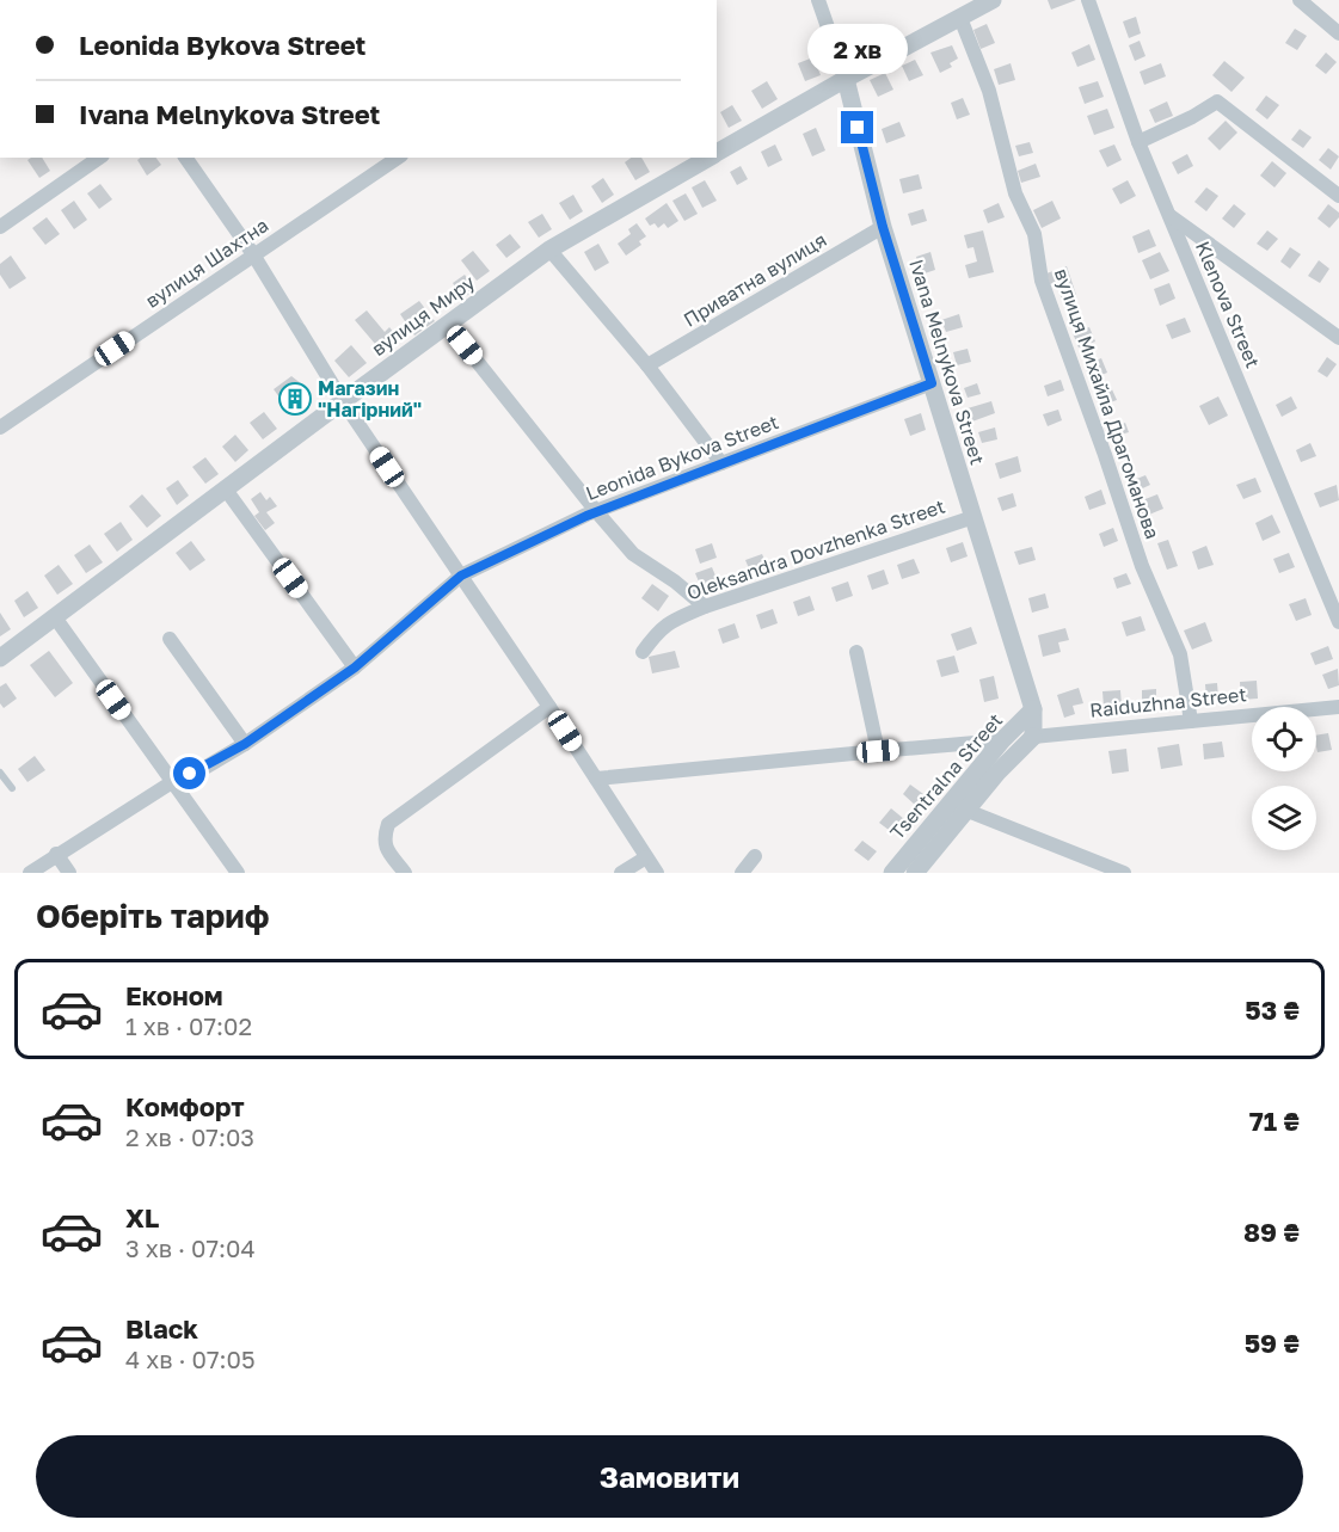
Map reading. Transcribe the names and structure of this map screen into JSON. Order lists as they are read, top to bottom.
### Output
{
  "streets": {
    "street": [
      "вулиця Шахтна",
      "Приватна вулиця",
      "Klenova Street",
      "вулиця Миру",
      "Ivana Melnykova Street",
      "вулиця Михайла Драгоманова",
      "Leonida Bykova Street",
      "Oleksandra Dovzhenka Street",
      "Raiduzhna Street",
      "Tsentralna Street"
    ]
  },
  "crossings": [
    ["Приватна вулиця", "Ivana Melnykova Street"],
    ["вулиця Миру", "Ivana Melnykova Street"],
    ["вулиця Миру", "вулиця Михайла Драгоманова"],
    ["Ivana Melnykova Street", "Leonida Bykova Street"],
    ["Ivana Melnykova Street", "Oleksandra Dovzhenka Street"],
    ["Ivana Melnykova Street", "Raiduzhna Street"],
    ["Ivana Melnykova Street", "Tsentralna Street"],
    ["вулиця Михайла Драгоманова", "Raiduzhna Street"],
    ["Raiduzhna Street", "Tsentralna Street"]
  ],
  "places": {
    "building": ["Магазин \"Нагірний\""]
  },
  "page": {
    "banner": ["Leonida Bykova Street", "Ivana Melnykova Street"],
    "bubble": "2 хв",
    "heading": "Оберіть тариф",
    "list": [
      {
        "name": "Економ",
        "note": "1 хв · 07:02",
        "value": "53 ₴"
      },
      {
        "name": "Комфорт",
        "note": "2 хв · 07:03",
        "value": "71 ₴"
      },
      {
        "name": "XL",
        "note": "3 хв · 07:04",
        "value": "89 ₴"
      },
      {
        "name": "Black",
        "note": "4 хв · 07:05",
        "value": "59 ₴"
      }
    ],
    "buttons": "Замовити"
  }
}
